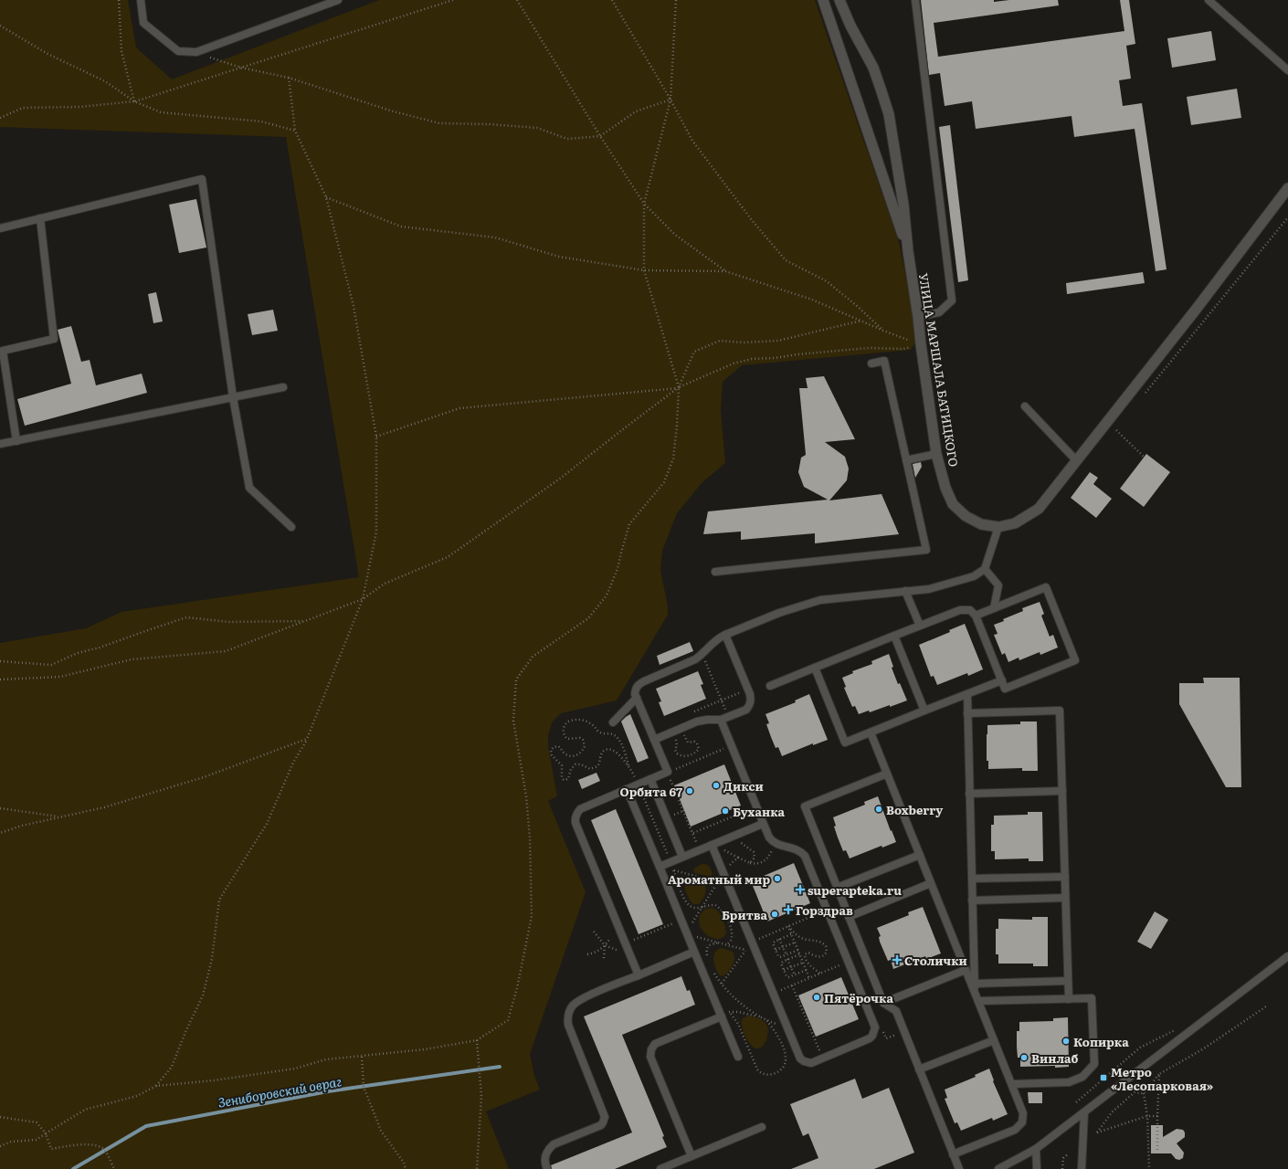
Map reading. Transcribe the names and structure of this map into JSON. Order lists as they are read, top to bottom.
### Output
{
  "streets": {
    "street": ["УЛИЦА МАРШАЛА БАТИЦКОГО"]
  },
  "water": ["Зениборовский овраг"],
  "places": {
    "other": [
      "Дикси",
      "Орбита 67",
      "Boxberry",
      "Буханка",
      "Ароматный мир",
      "Бритва",
      "Пятёрочка",
      "Копирка",
      "Винлаб"
    ],
    "health": ["superapteka.ru", "Горздрав", "Столички"],
    "transit": ["Метро «Лесопарковая»"]
  }
}
